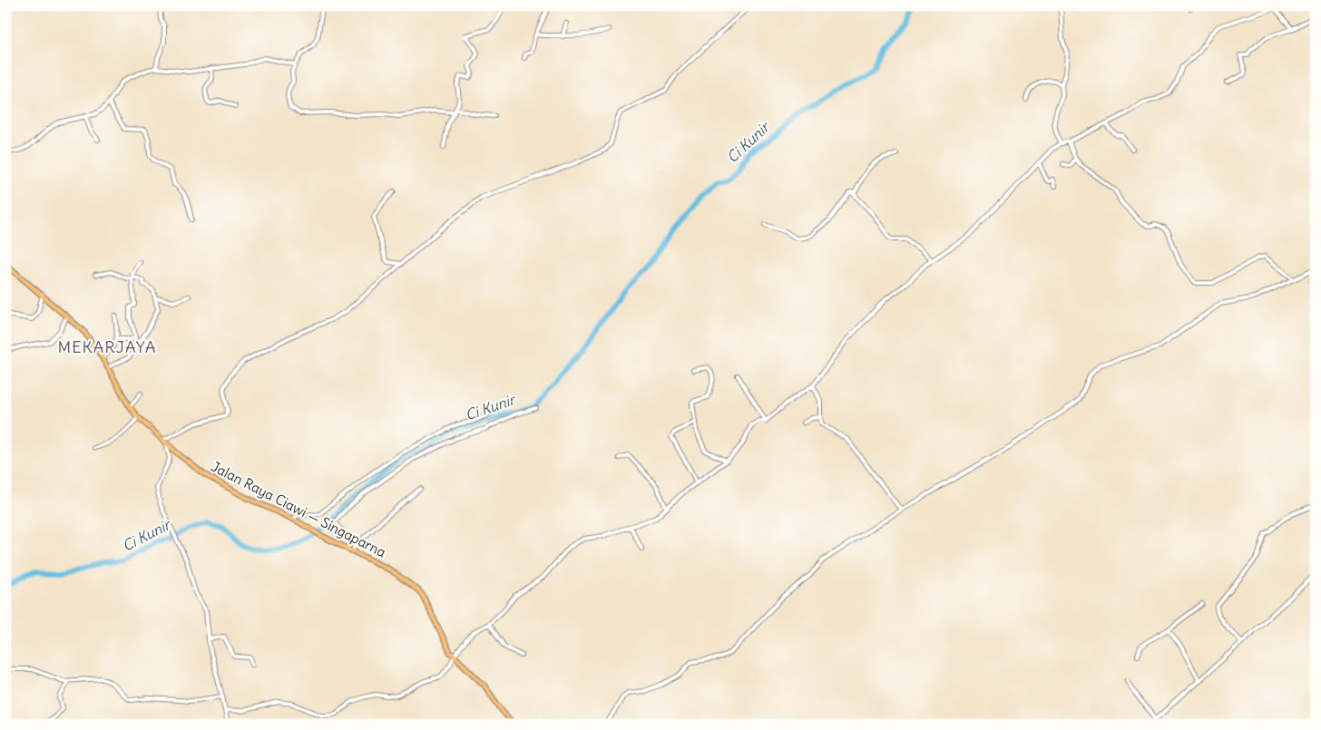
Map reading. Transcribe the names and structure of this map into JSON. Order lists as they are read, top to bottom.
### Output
{
  "streets": {
    "main road": ["Jalan Raya Ciawi — Singaparna"]
  },
  "districts": ["MEKARJAYA"],
  "water": ["Ci Kunir"]
}
